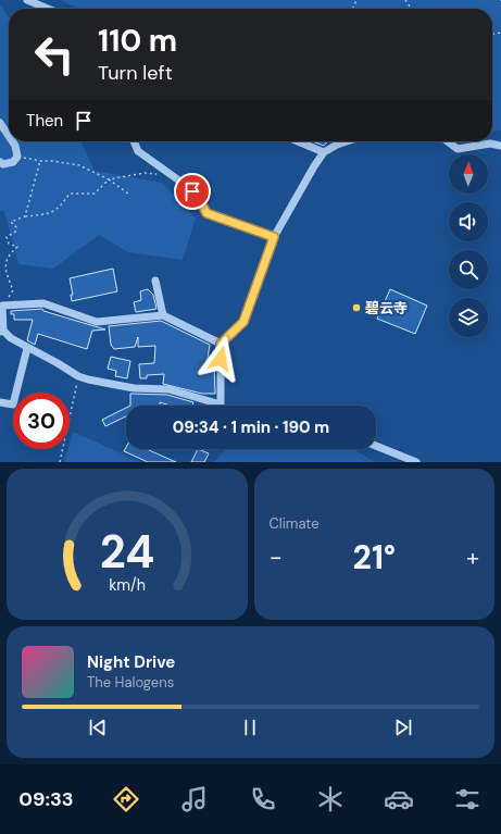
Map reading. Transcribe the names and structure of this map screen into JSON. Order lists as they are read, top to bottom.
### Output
{
  "places": ["碧云寺"],
  "north": "top",
  "page": {
    "turn": ["110 m", "Turn left"],
    "then": "Then",
    "limit": "30",
    "trip": "09:34 · 1 min · 190 m",
    "tile": "Climate",
    "heat": ["−", "21°", "+"],
    "song": ["Night Drive", "The Halogens"],
    "tabs": "09:33",
    "gauge": ["24", "km/h"]
  }
}
